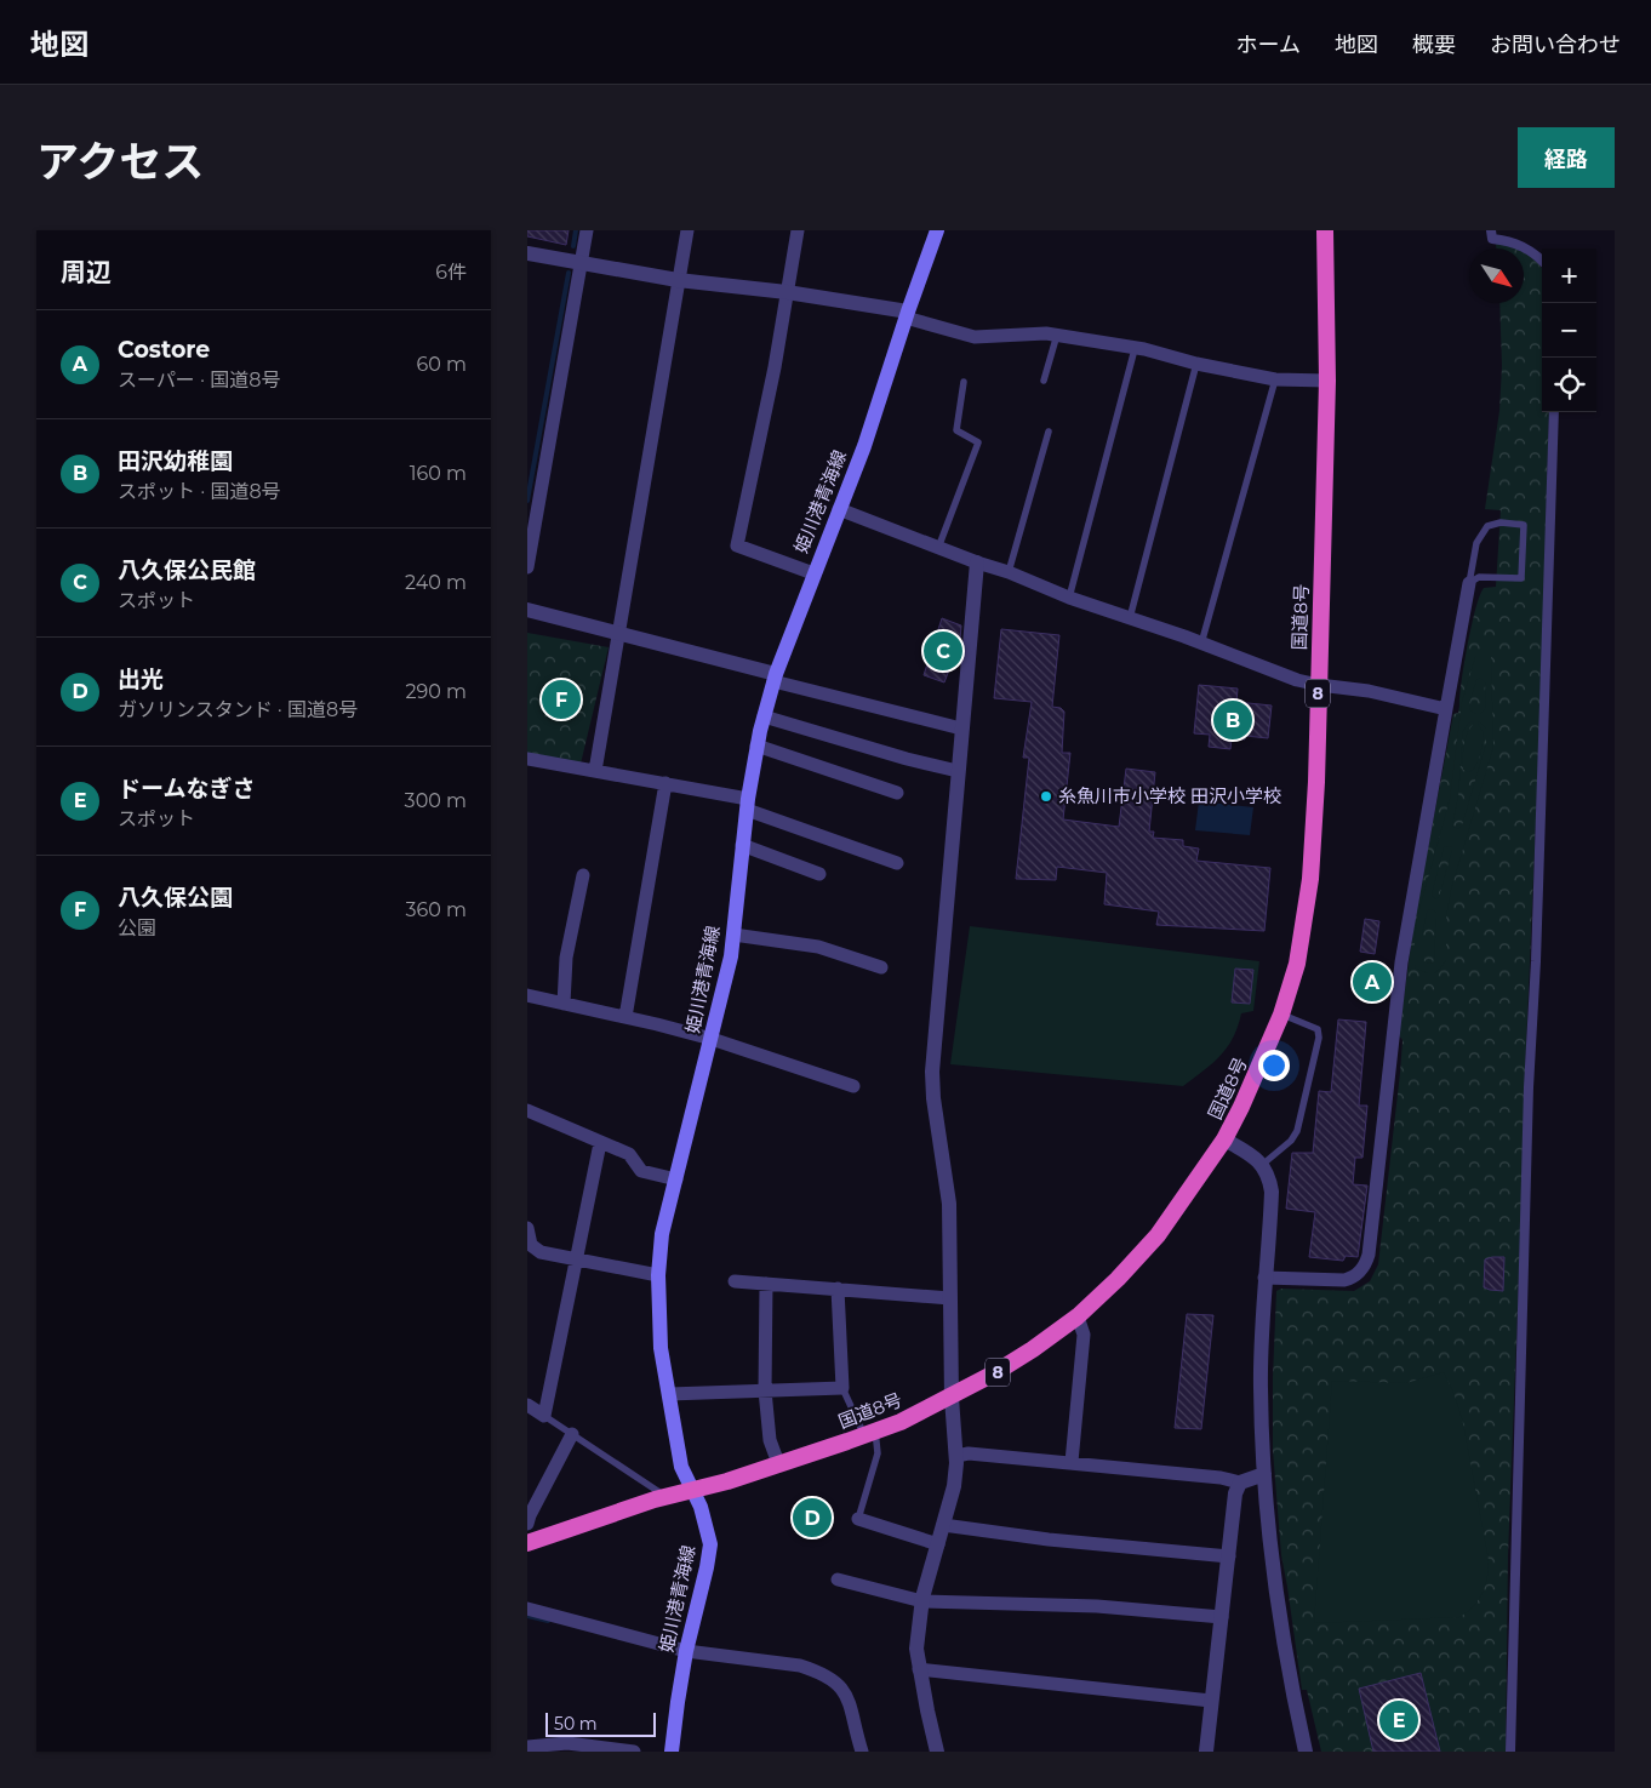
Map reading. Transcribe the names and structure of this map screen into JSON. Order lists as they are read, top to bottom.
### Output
{
  "streets": {
    "highway": ["国道8号", "8"],
    "main road": ["姫川港青海線"]
  },
  "crossings": [
    ["姫川港青海線", "国道8号"]
  ],
  "places": ["糸魚川市小学校 田沢小学校"],
  "scale_bar": "50 m",
  "north": "bottom right",
  "page": {
    "header": "地図",
    "nav": [
      "ホーム",
      "地図",
      "概要",
      "お問い合わせ"
    ],
    "title": "アクセス",
    "buttons": "経路",
    "heading": ["周辺", "6件"],
    "map_buttons": ["+", "−"],
    "list": [
      {
        "mark": "A",
        "name": "Costore",
        "note": "スーパー · 国道8号",
        "value": "60 m"
      },
      {
        "mark": "B",
        "name": "田沢幼稚園",
        "note": "スポット · 国道8号",
        "value": "160 m"
      },
      {
        "mark": "C",
        "name": "八久保公民館",
        "note": "スポット",
        "value": "240 m"
      },
      {
        "mark": "D",
        "name": "出光",
        "note": "ガソリンスタンド · 国道8号",
        "value": "290 m"
      },
      {
        "mark": "E",
        "name": "ドームなぎさ",
        "note": "スポット",
        "value": "300 m"
      },
      {
        "mark": "F",
        "name": "八久保公園",
        "note": "公園",
        "value": "360 m"
      }
    ],
    "pins": [
      "C",
      "F",
      "B",
      "A",
      "D",
      "E"
    ],
    "scale": "50 m"
  }
}
